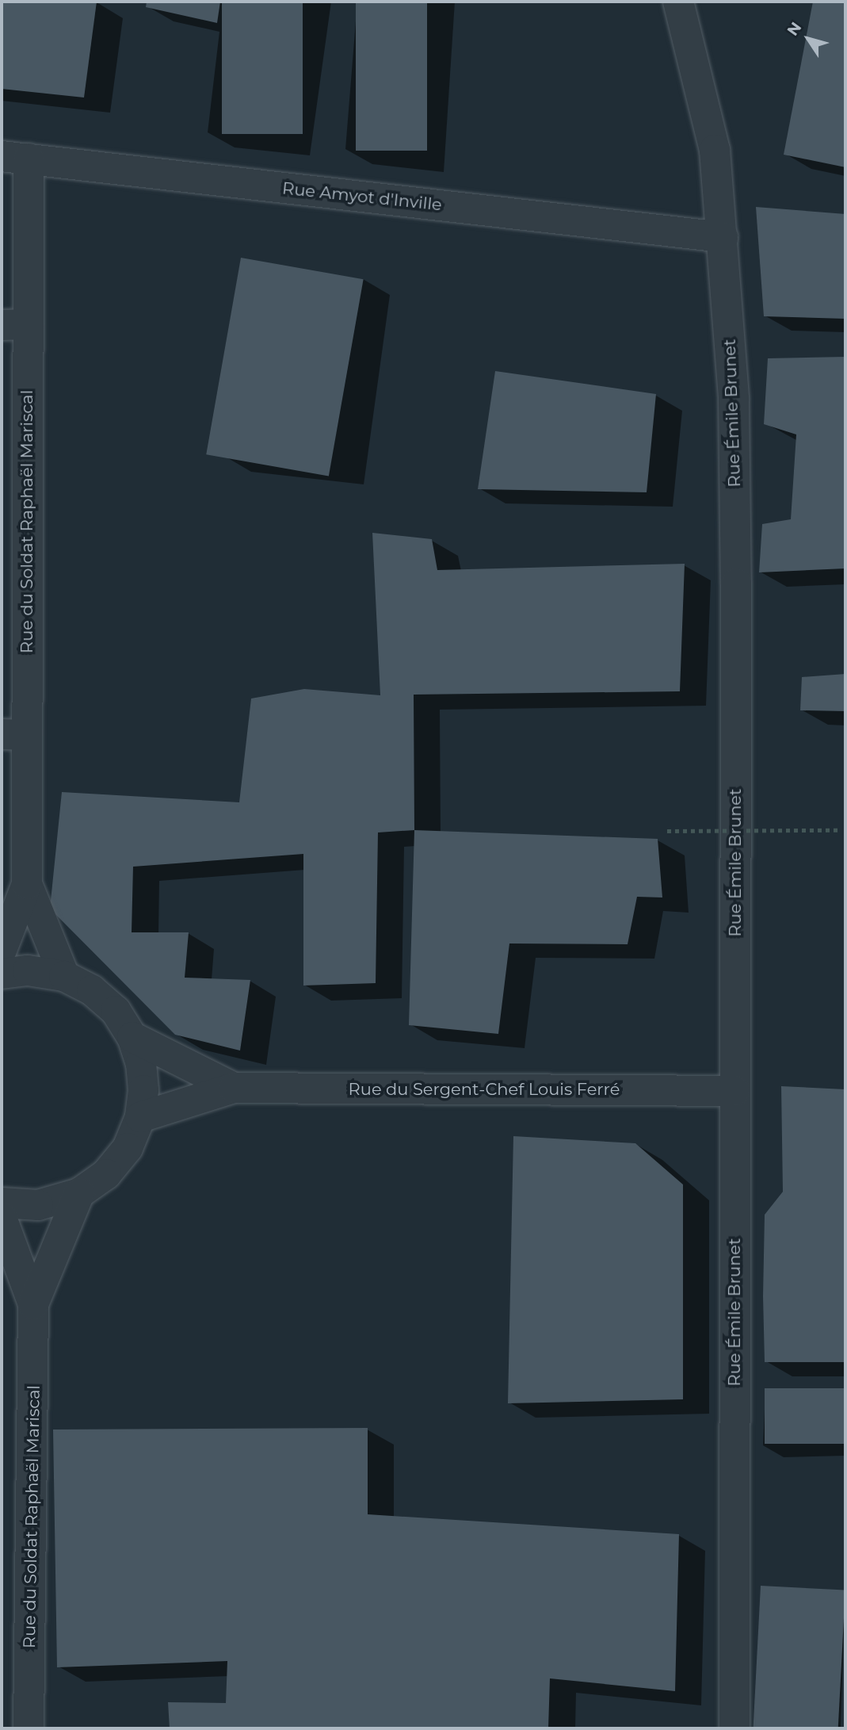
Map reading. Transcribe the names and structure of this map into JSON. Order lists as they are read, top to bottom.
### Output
{
  "streets": {
    "street": [
      "Rue Amyot d'Inville",
      "Rue Émile Brunet",
      "Rue du Soldat Raphaël Mariscal",
      "Rue du Sergent-Chef Louis Ferré"
    ]
  },
  "crossings": [
    ["Rue Amyot d'Inville", "Rue Émile Brunet"],
    ["Rue Amyot d'Inville", "Rue du Soldat Raphaël Mariscal"],
    ["Rue Émile Brunet", "Rue du Sergent-Chef Louis Ferré"]
  ],
  "north": "top left"
}
